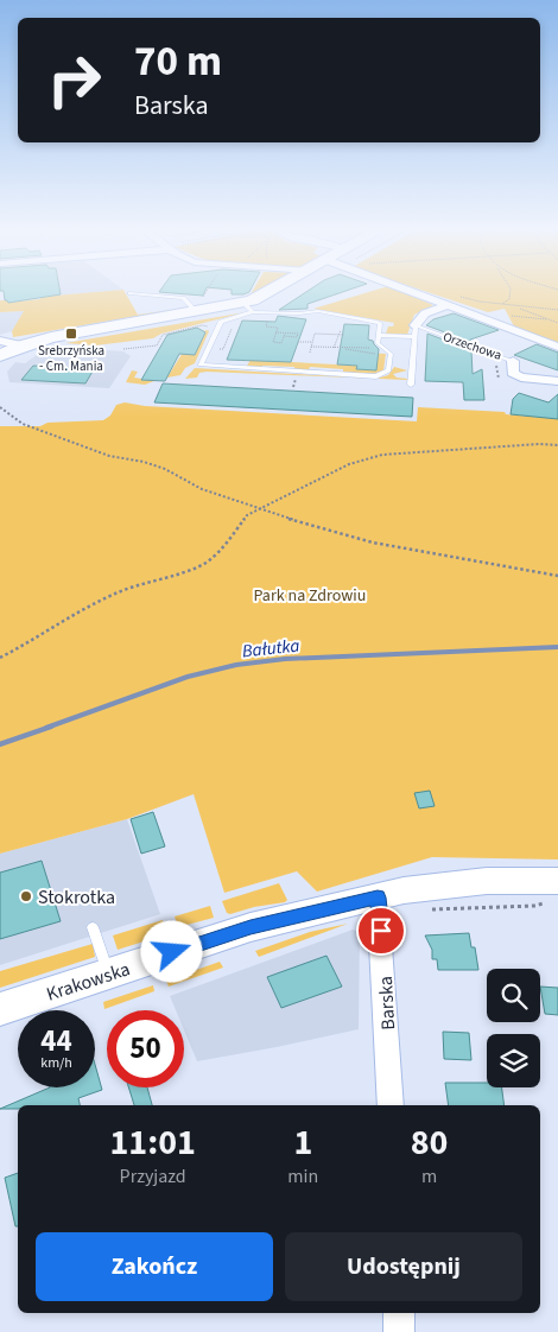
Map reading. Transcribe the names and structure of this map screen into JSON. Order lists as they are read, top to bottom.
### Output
{
  "streets": {
    "street": ["Orzechowa", "Krakowska", "Barska"]
  },
  "crossings": [
    ["Krakowska", "Barska"]
  ],
  "water": ["Bałutka"],
  "parks": ["Park na Zdrowiu"],
  "places": {
    "transit": ["Srebrzyńska - Cm. Mania"],
    "other": ["Stokrotka"]
  },
  "page": {
    "turn": ["70 m", "Barska"],
    "speed": "44 km/h",
    "limit": "50",
    "eta": [
      "11:01",
      "Przyjazd",
      "1",
      "min",
      "80",
      "m"
    ],
    "buttons": ["Zakończ", "Udostępnij"]
  }
}
